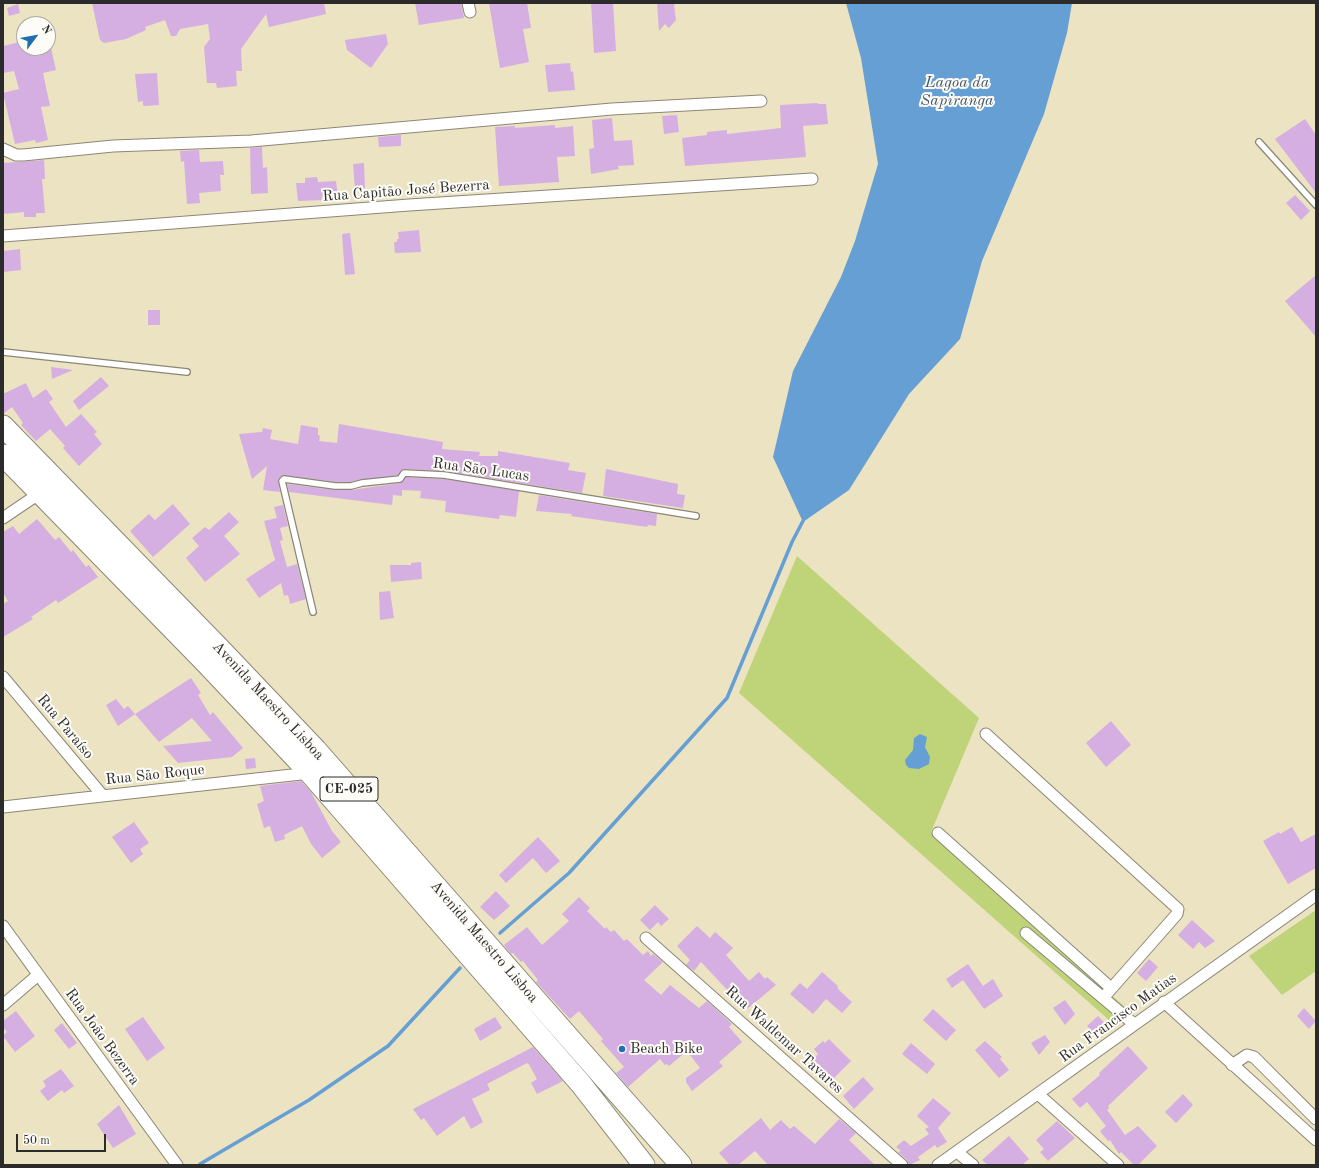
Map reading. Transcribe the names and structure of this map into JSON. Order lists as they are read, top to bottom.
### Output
{
  "streets": {
    "highway": ["Avenida Maestro Lisboa", "CE-025"],
    "street": [
      "Rua Capitão José Bezerra",
      "Rua Paraíso",
      "Rua São Roque",
      "Rua Francisco Matias",
      "Rua João Bezerra",
      "Rua Waldemar Tavares"
    ],
    "lane": ["Rua São Lucas"]
  },
  "crossings": [
    ["Avenida Maestro Lisboa", "Rua São Roque"],
    ["Rua Paraíso", "Rua São Roque"]
  ],
  "water": ["Lagoa da Sapiranga"],
  "places": ["Beach Bike"],
  "scale_bar": "50 m",
  "north": "top right"
}
